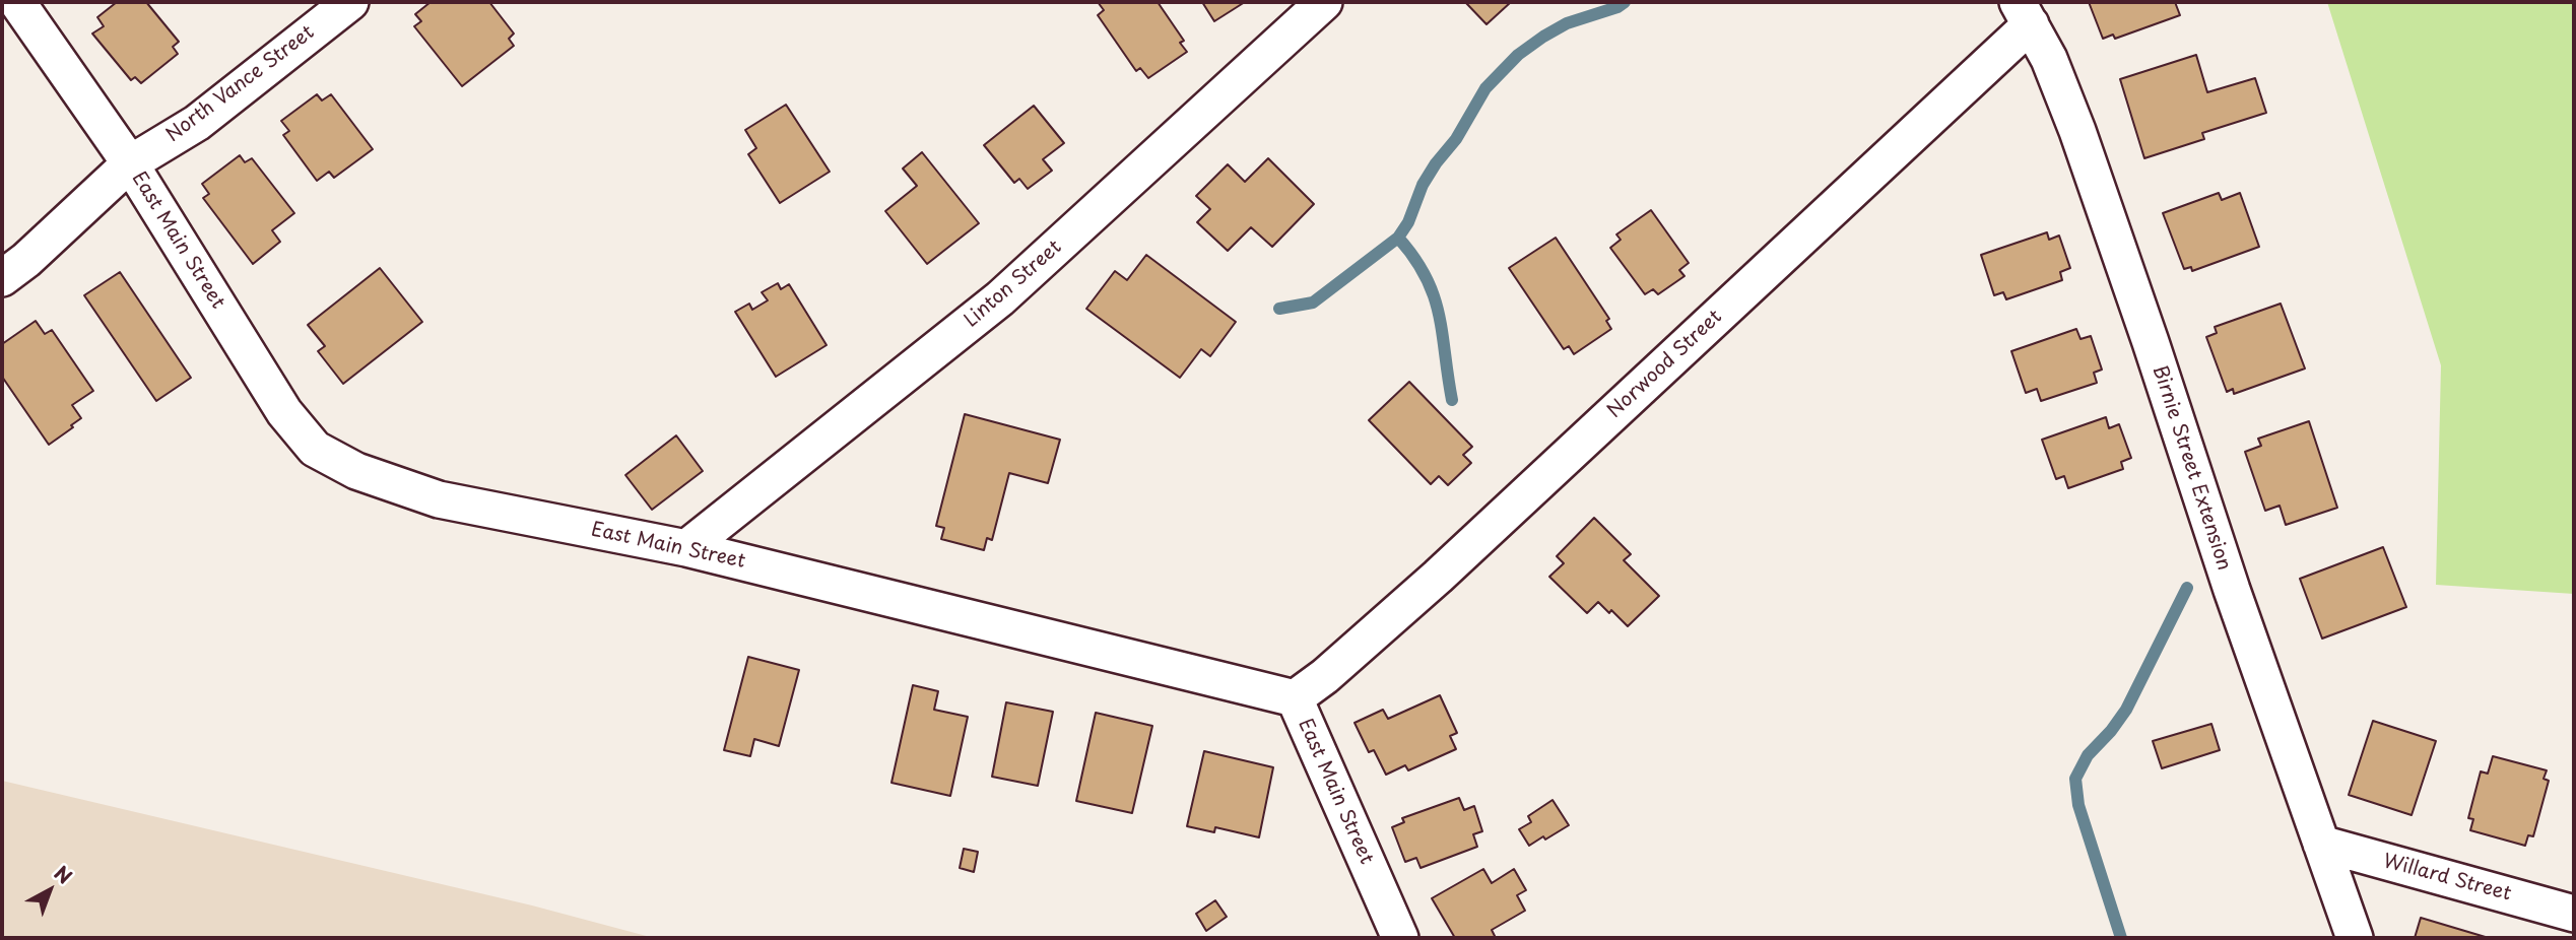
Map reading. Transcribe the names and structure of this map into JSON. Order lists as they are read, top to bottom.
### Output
{
  "streets": {
    "street": [
      "North Vance Street",
      "East Main Street",
      "Linton Street",
      "Norwood Street",
      "Birnie Street Extension",
      "Willard Street"
    ]
  },
  "crossings": [
    ["North Vance Street", "East Main Street"],
    ["East Main Street", "Linton Street"],
    ["East Main Street", "Norwood Street"],
    ["Norwood Street", "Birnie Street Extension"],
    ["Birnie Street Extension", "Willard Street"]
  ],
  "north": "top right"
}
